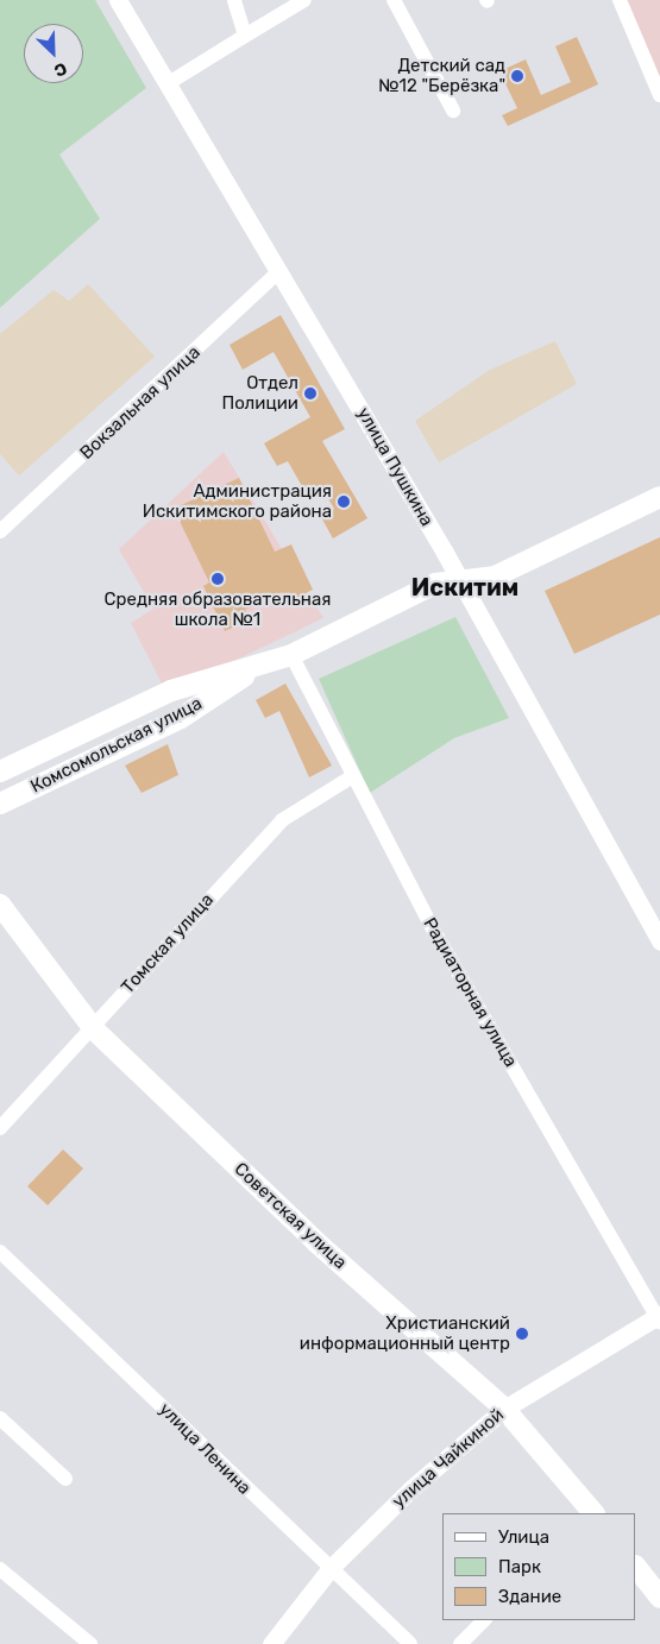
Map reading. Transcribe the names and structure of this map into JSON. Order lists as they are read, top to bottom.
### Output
{
  "streets": {
    "main road": ["Комсомольская улица", "Советская улица"],
    "street": [
      "Вокзальная улица",
      "улица Пушкина",
      "Томская улица",
      "Радиаторная улица",
      "улица Ленина",
      "улица Чайкиной"
    ]
  },
  "crossings": [
    ["Вокзальная улица", "улица Пушкина"],
    ["улица Пушкина", "Комсомольская улица"],
    ["Комсомольская улица", "Радиаторная улица"],
    ["Томская улица", "Радиаторная улица"],
    ["Томская улица", "Советская улица"],
    ["Радиаторная улица", "улица Чайкиной"],
    ["Советская улица", "улица Чайкиной"],
    ["улица Ленина", "улица Чайкиной"]
  ],
  "districts": ["Искитим"],
  "places": [
    "Детский сад №12 \"Берёзка\"",
    "Отдел Полиции",
    "Администрация Искитимского района",
    "Средняя образовательная школа №1",
    "Христианский информационный центр"
  ],
  "legend": ["Улица", "Парк", "Здание"],
  "north": "bottom right"
}
